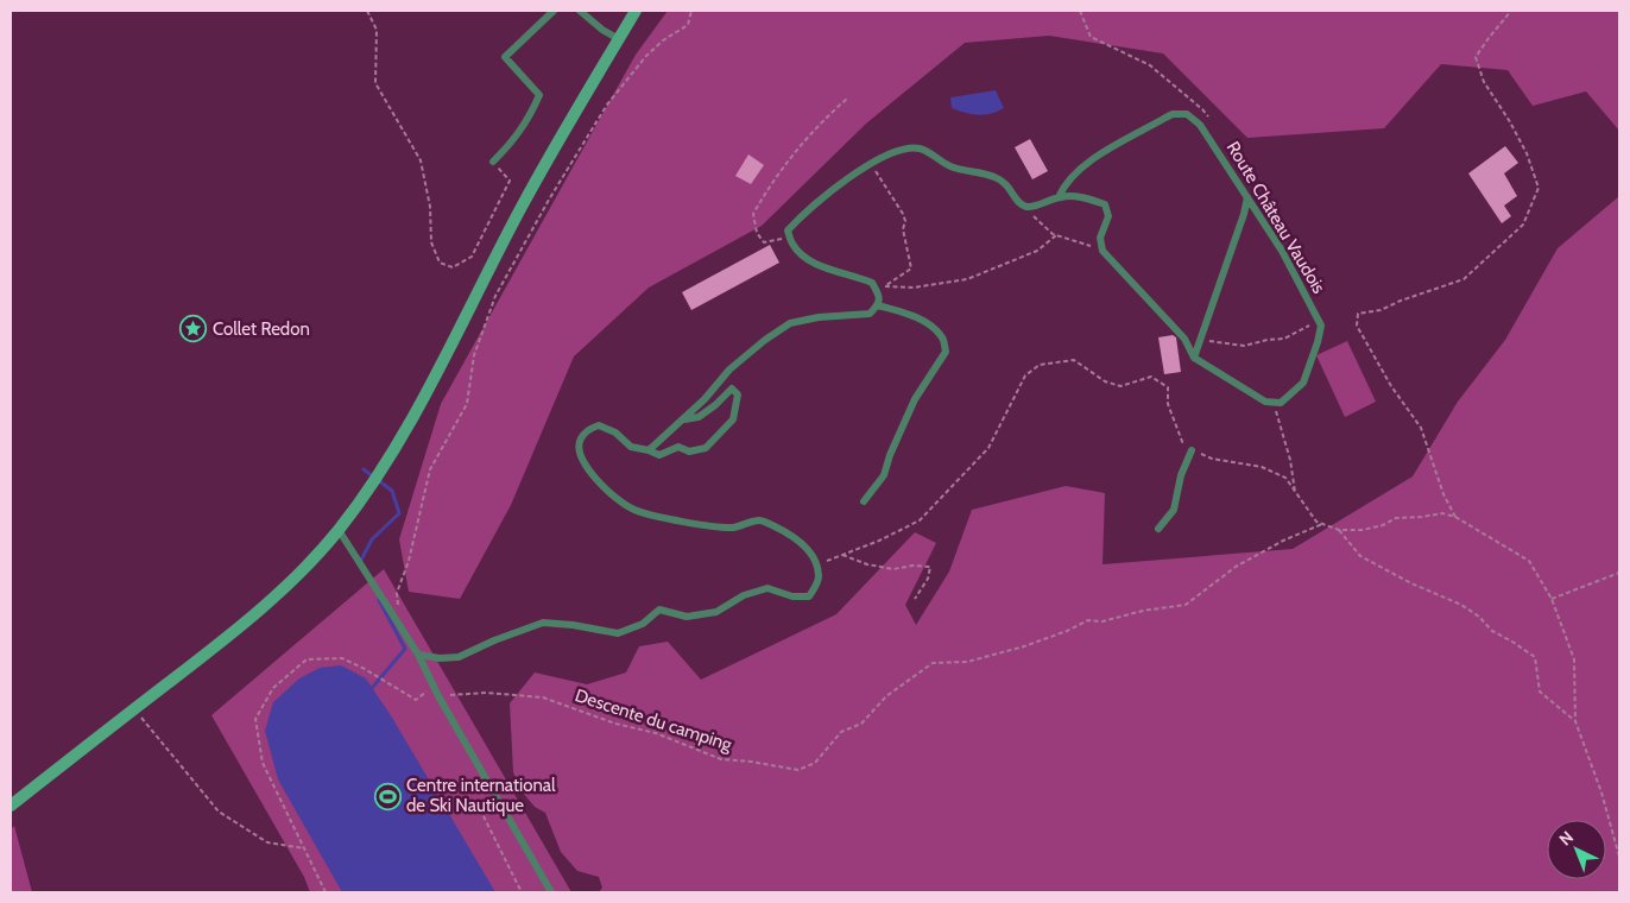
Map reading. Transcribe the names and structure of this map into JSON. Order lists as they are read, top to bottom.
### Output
{
  "streets": {
    "lane": ["Route Château Vaudois"],
    "path": ["Descente du camping"]
  },
  "places": {
    "place": ["Collet Redon"],
    "sports": ["Centre international de Ski Nautique"]
  },
  "north": "top left"
}
